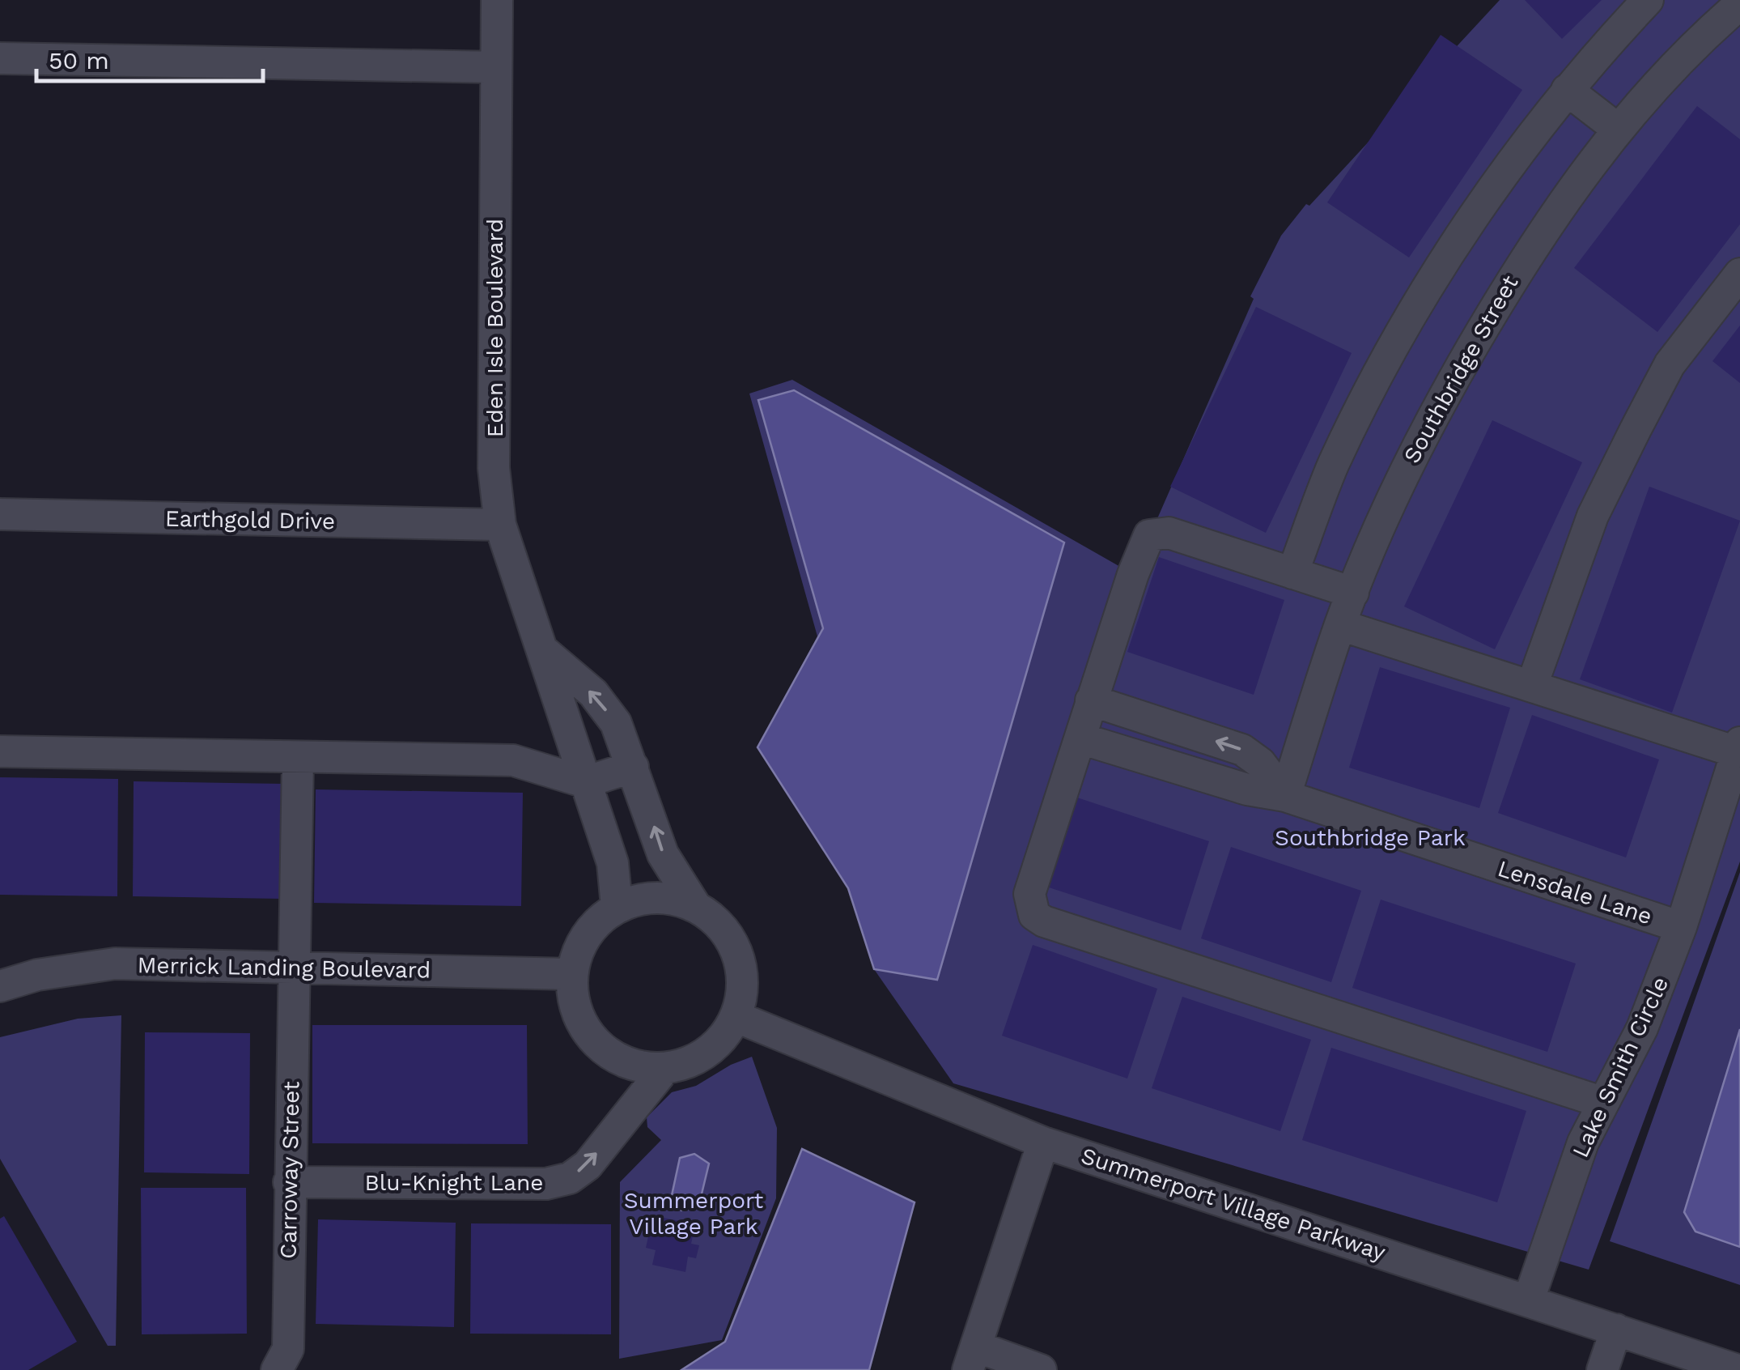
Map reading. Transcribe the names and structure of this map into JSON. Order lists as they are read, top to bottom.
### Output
{
  "streets": {
    "street": [
      "Eden Isle Boulevard",
      "Southbridge Street",
      "Earthgold Drive",
      "Lensdale Lane",
      "Merrick Landing Boulevard",
      "Lake Smith Circle",
      "Carroway Street",
      "Blu-Knight Lane",
      "Summerport Village Parkway"
    ]
  },
  "crossings": [
    ["Eden Isle Boulevard", "Earthgold Drive"],
    ["Eden Isle Boulevard", "Merrick Landing Boulevard"],
    ["Eden Isle Boulevard", "Blu-Knight Lane"],
    ["Eden Isle Boulevard", "Summerport Village Parkway"],
    ["Southbridge Street", "Lensdale Lane"],
    ["Lensdale Lane", "Lake Smith Circle"],
    ["Merrick Landing Boulevard", "Carroway Street"],
    ["Merrick Landing Boulevard", "Blu-Knight Lane"],
    ["Merrick Landing Boulevard", "Summerport Village Parkway"],
    ["Lake Smith Circle", "Summerport Village Parkway"],
    ["Carroway Street", "Blu-Knight Lane"],
    ["Blu-Knight Lane", "Summerport Village Parkway"]
  ],
  "one_way": ["Blu-Knight Lane"],
  "parks": ["Southbridge Park", "Summerport Village Park"],
  "scale_bar": "50 m"
}
